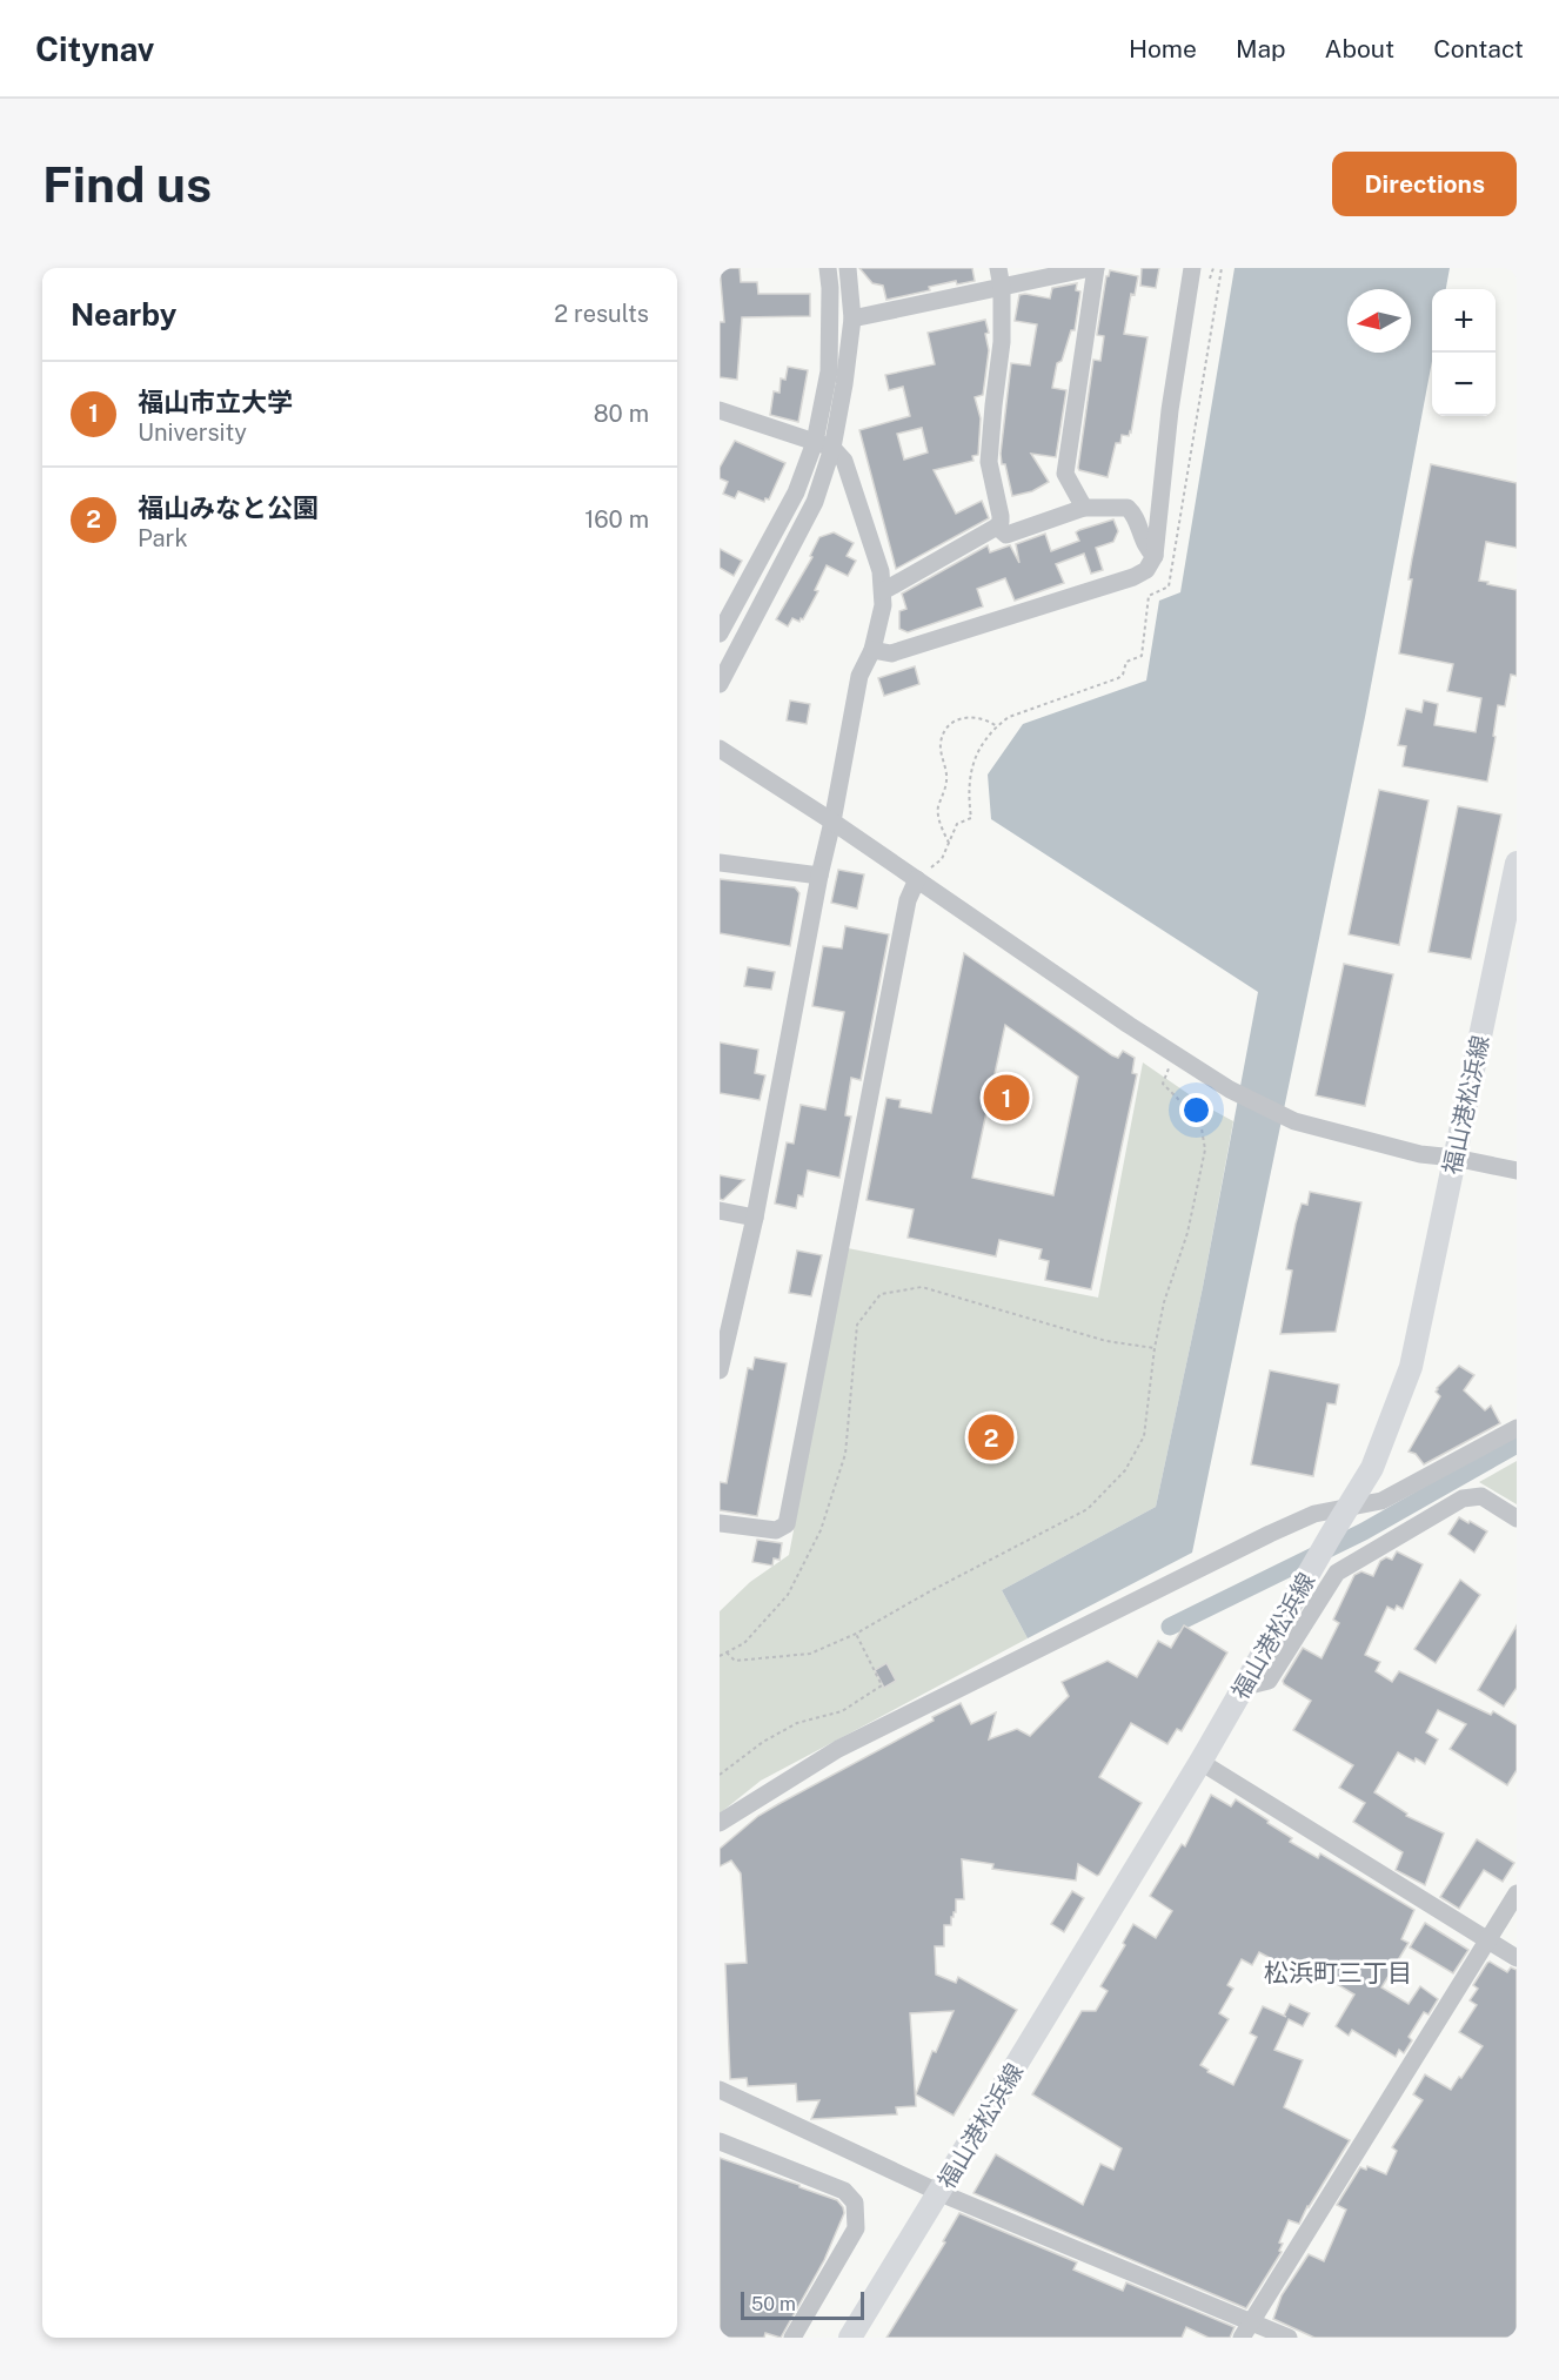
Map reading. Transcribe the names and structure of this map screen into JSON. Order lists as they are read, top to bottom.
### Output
{
  "streets": {
    "main road": ["福山港松浜線"]
  },
  "districts": ["松浜町三丁目"],
  "scale_bar": "50 m",
  "north": "left",
  "page": {
    "header": "Citynav",
    "nav": [
      "Home",
      "Map",
      "About",
      "Contact"
    ],
    "buttons": "Directions",
    "title": "Find us",
    "heading": ["Nearby", "2 results"],
    "map_buttons": ["+", "−"],
    "list": [
      {
        "mark": "1",
        "name": "福山市立大学",
        "note": "University",
        "value": "80 m"
      },
      {
        "mark": "2",
        "name": "福山みなと公園",
        "note": "Park",
        "value": "160 m"
      }
    ],
    "pins": ["1", "2"],
    "scale": "50 m"
  }
}
